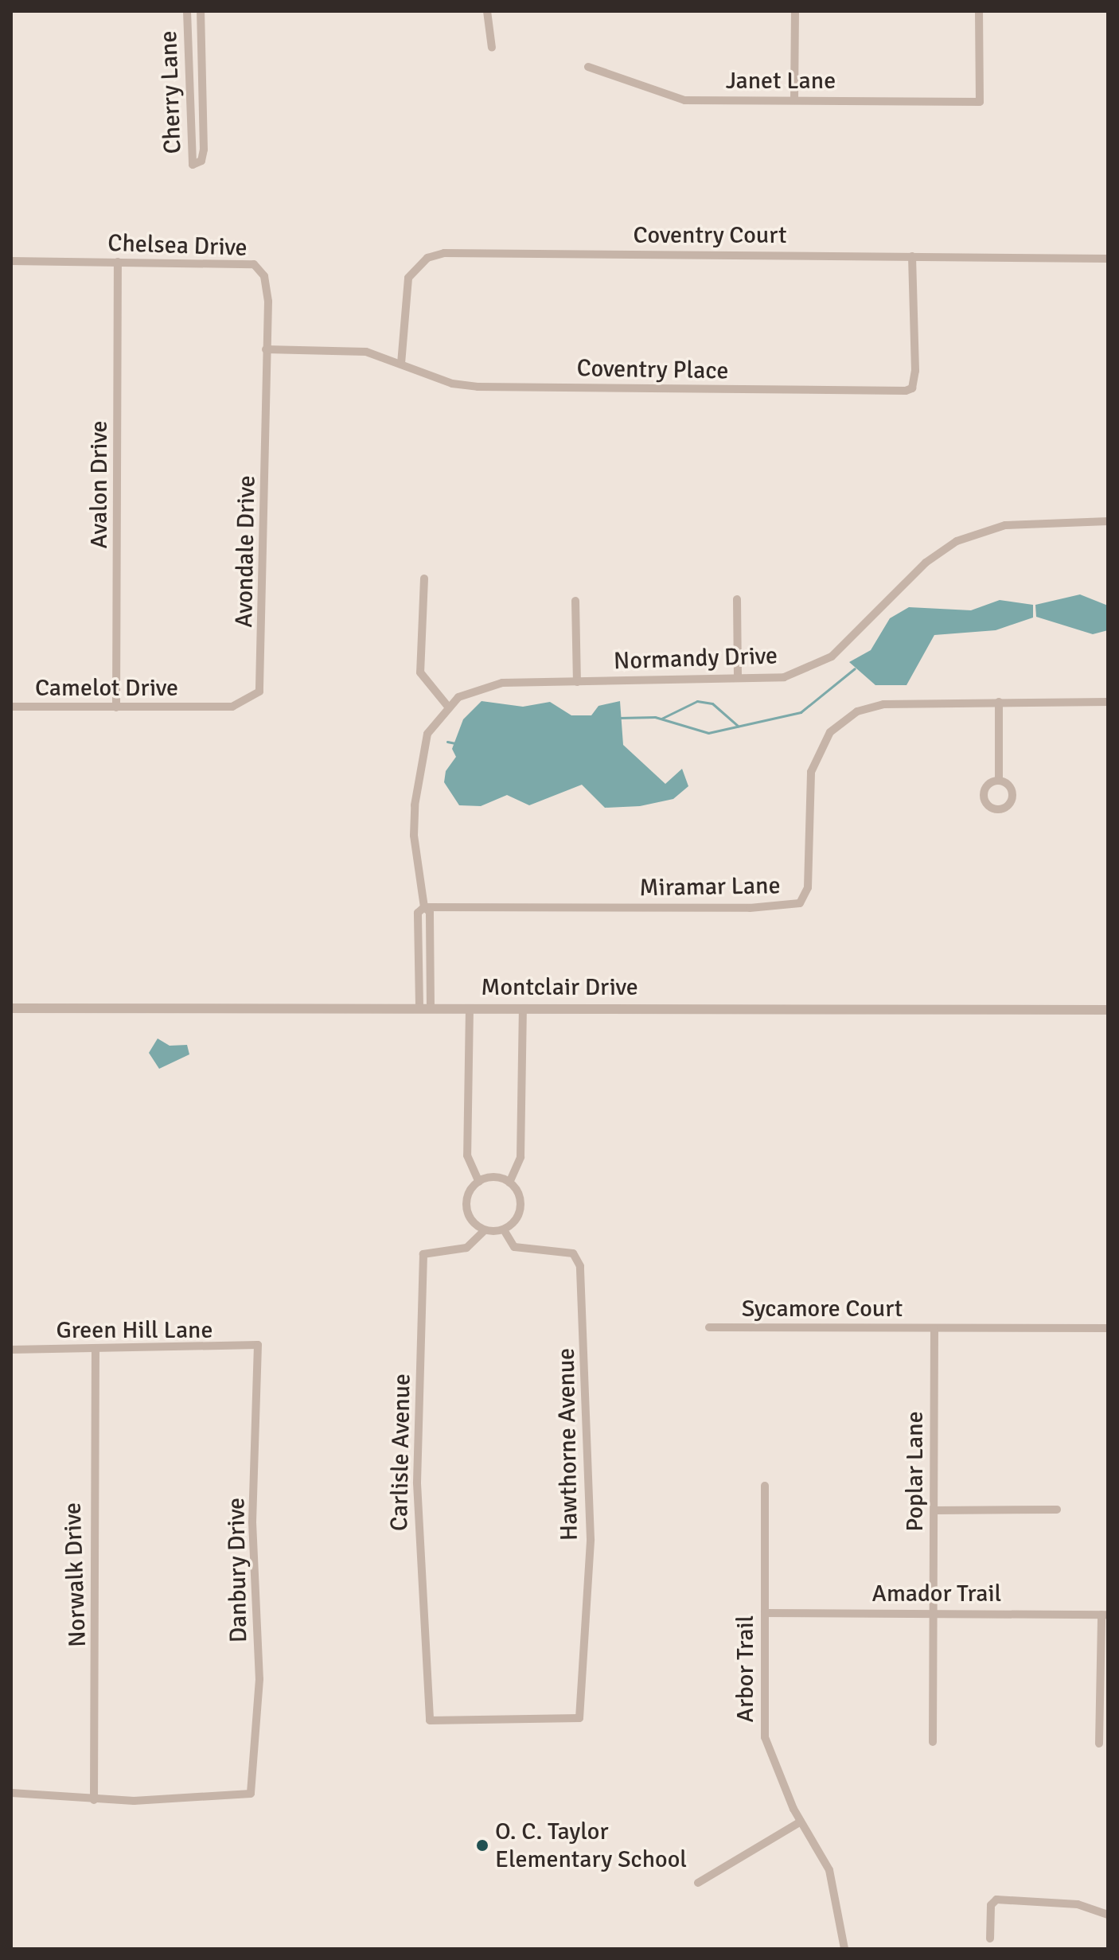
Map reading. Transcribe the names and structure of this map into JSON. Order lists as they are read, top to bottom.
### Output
{
  "streets": {
    "street": [
      "Janet Lane",
      "Cherry Lane",
      "Coventry Court",
      "Chelsea Drive",
      "Coventry Place",
      "Avalon Drive",
      "Avondale Drive",
      "Normandy Drive",
      "Camelot Drive",
      "Miramar Lane",
      "Montclair Drive",
      "Sycamore Court",
      "Green Hill Lane",
      "Hawthorne Avenue",
      "Carlisle Avenue",
      "Poplar Lane",
      "Danbury Drive",
      "Norwalk Drive",
      "Amador Trail",
      "Arbor Trail"
    ]
  },
  "crossings": [
    ["Coventry Court", "Coventry Place"],
    ["Chelsea Drive", "Coventry Place"],
    ["Chelsea Drive", "Avalon Drive"],
    ["Chelsea Drive", "Avondale Drive"],
    ["Coventry Place", "Avondale Drive"],
    ["Avalon Drive", "Camelot Drive"],
    ["Avondale Drive", "Camelot Drive"],
    ["Normandy Drive", "Miramar Lane"],
    ["Normandy Drive", "Montclair Drive"],
    ["Sycamore Court", "Poplar Lane"],
    ["Green Hill Lane", "Danbury Drive"],
    ["Green Hill Lane", "Norwalk Drive"],
    ["Hawthorne Avenue", "Carlisle Avenue"],
    ["Poplar Lane", "Amador Trail"],
    ["Danbury Drive", "Norwalk Drive"],
    ["Amador Trail", "Arbor Trail"]
  ],
  "places": ["O. C. Taylor Elementary School"]
}
